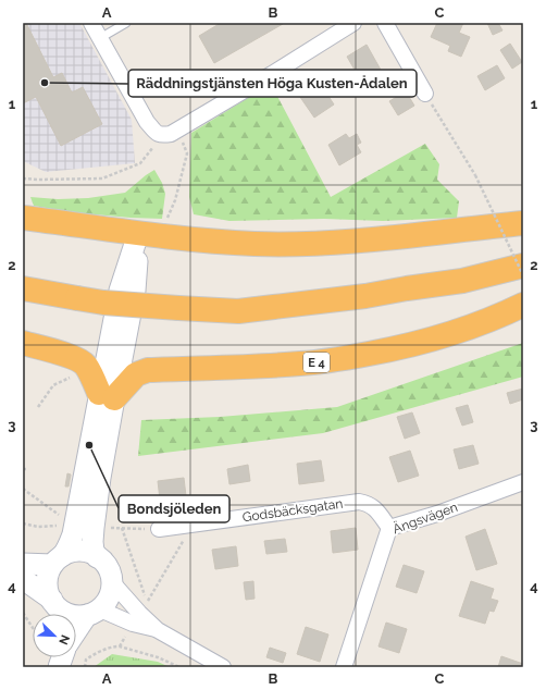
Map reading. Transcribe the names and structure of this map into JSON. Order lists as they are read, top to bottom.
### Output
{
  "streets": {
    "highway": ["E 4"],
    "street": ["Godsbäcksgatan", "Ängsvägen"]
  },
  "crossings": [
    ["Godsbäcksgatan", "Ängsvägen"]
  ],
  "places": ["Räddningstjänsten Höga Kusten-Ådalen", "Bondsjöleden"],
  "north": "bottom right",
  "grid": {
    "columns": ["A", "B", "C"],
    "rows": [
      "1",
      "2",
      "3",
      "4"
    ]
  }
}
